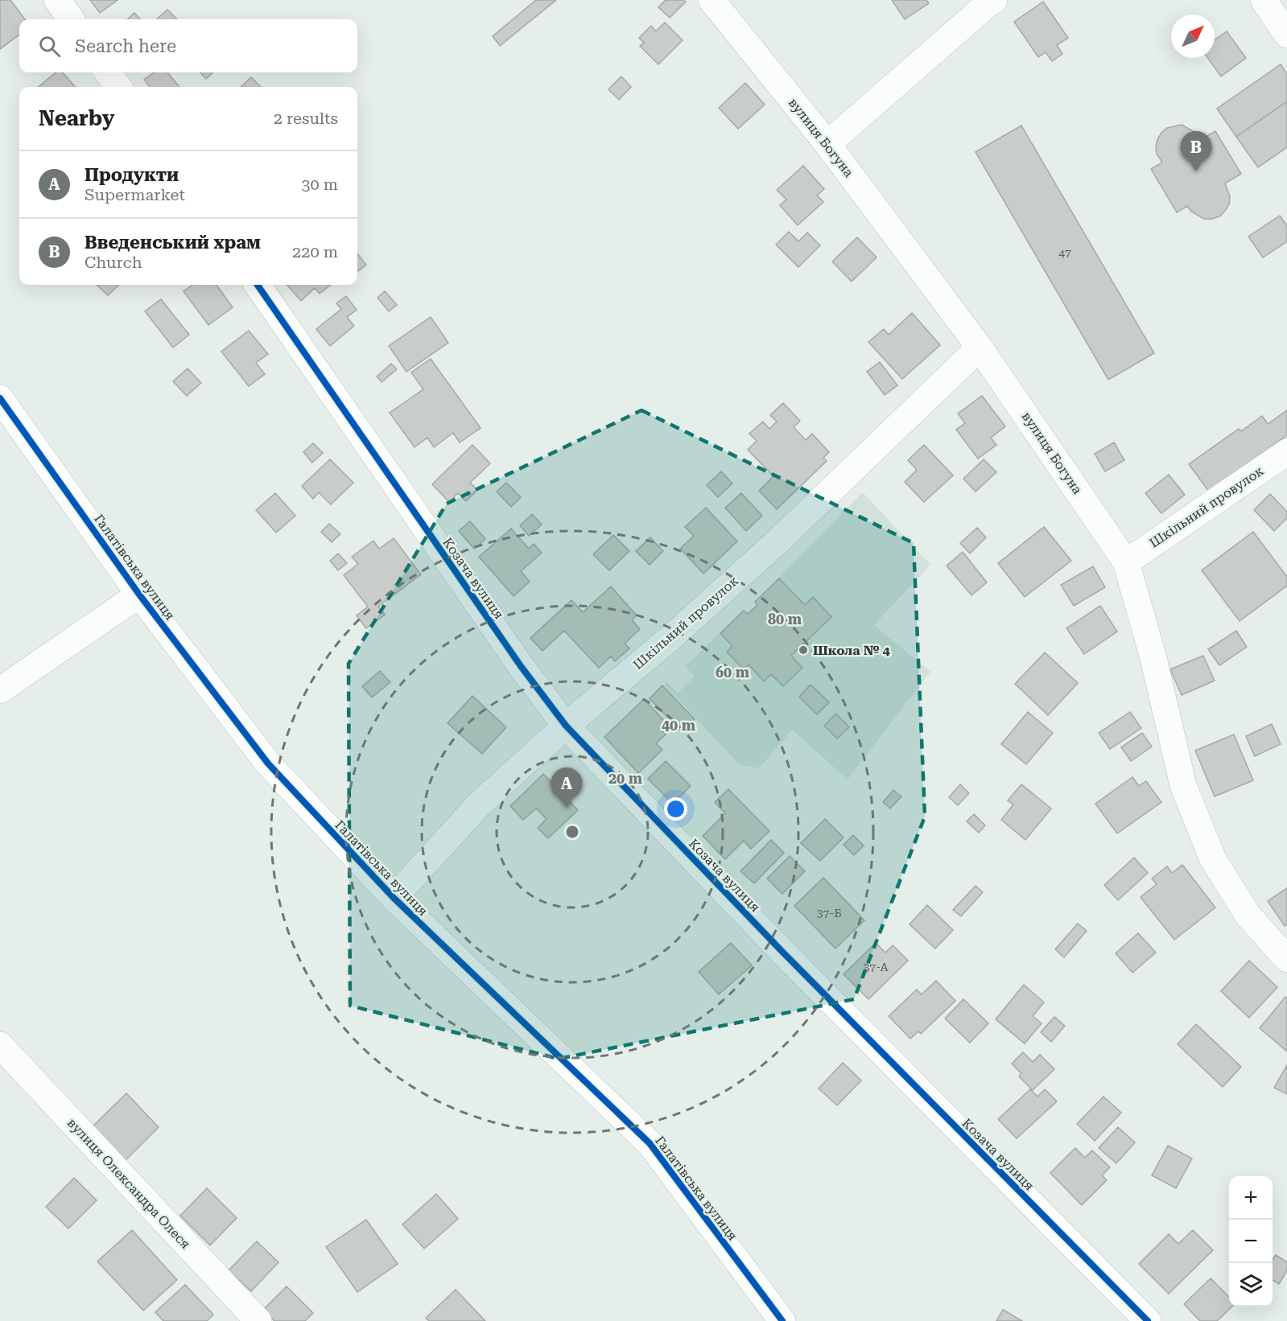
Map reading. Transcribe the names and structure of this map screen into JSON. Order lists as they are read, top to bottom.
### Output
{
  "streets": {
    "street": [
      "вулиця Богуна",
      "Шкільний провулок",
      "Галатівська вулиця",
      "Козача вулиця",
      "вулиця Олександра Олеся"
    ]
  },
  "crossings": [
    ["вулиця Богуна", "Шкільний провулок"],
    ["Шкільний провулок", "Галатівська вулиця"],
    ["Шкільний провулок", "Козача вулиця"]
  ],
  "places": ["Школа № 4"],
  "house_numbers": ["47", "37-Б", "37-А"],
  "north": "top right",
  "page": {
    "search": "Search here",
    "heading": ["Nearby", "2 results"],
    "pins": ["B", "A"],
    "list": [
      {
        "mark": "A",
        "name": "Продукти",
        "note": "Supermarket",
        "value": "30 m"
      },
      {
        "mark": "B",
        "name": "Введенський храм",
        "note": "Church",
        "value": "220 m"
      }
    ],
    "map_buttons": ["+", "−"]
  },
  "rings": [
    "80 m",
    "60 m",
    "40 m",
    "20 m"
  ]
}
